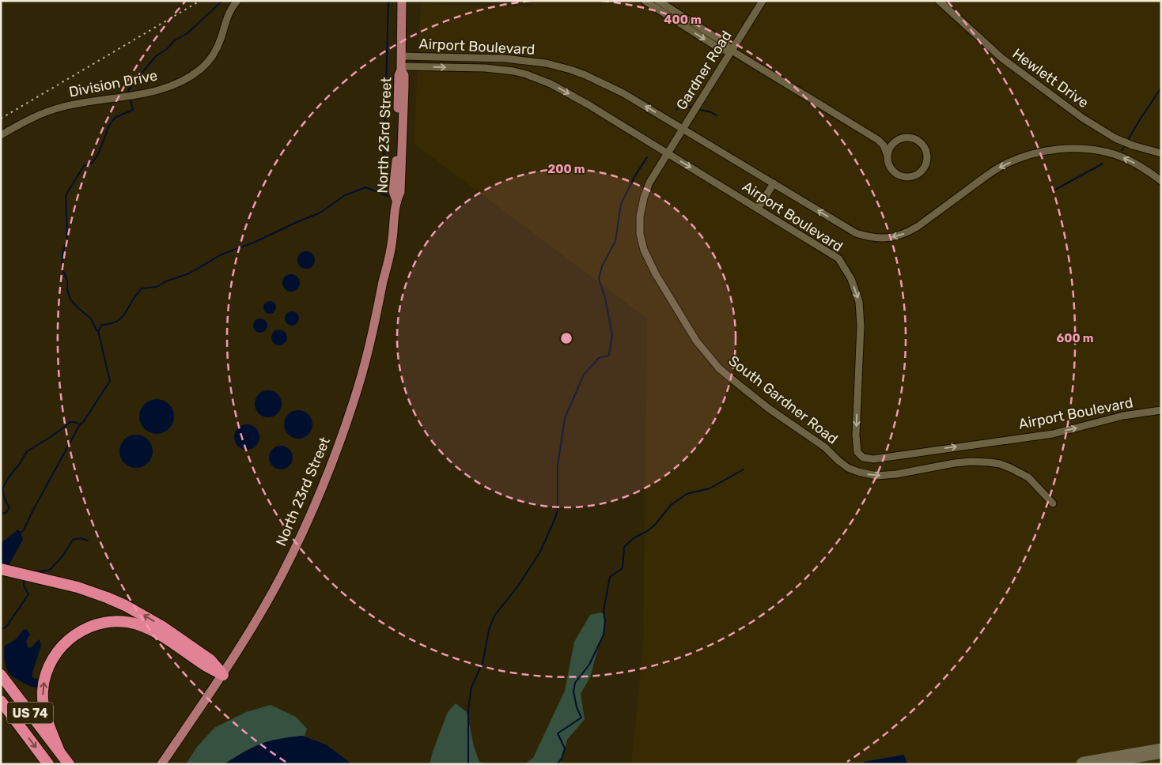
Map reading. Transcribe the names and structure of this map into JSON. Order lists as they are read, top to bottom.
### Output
{
  "streets": {
    "highway": ["US 74"],
    "main road": ["North 23rd Street"],
    "street": [
      "Airport Boulevard",
      "Gardner Road",
      "Hewlett Drive",
      "Division Drive",
      "South Gardner Road"
    ]
  },
  "crossings": [
    ["Airport Boulevard", "Gardner Road"],
    ["Airport Boulevard", "North 23rd Street"],
    ["Airport Boulevard", "South Gardner Road"],
    ["Gardner Road", "South Gardner Road"]
  ],
  "one_way": ["South Gardner Road"],
  "rings": ["400 m", "200 m", "600 m"]
}
